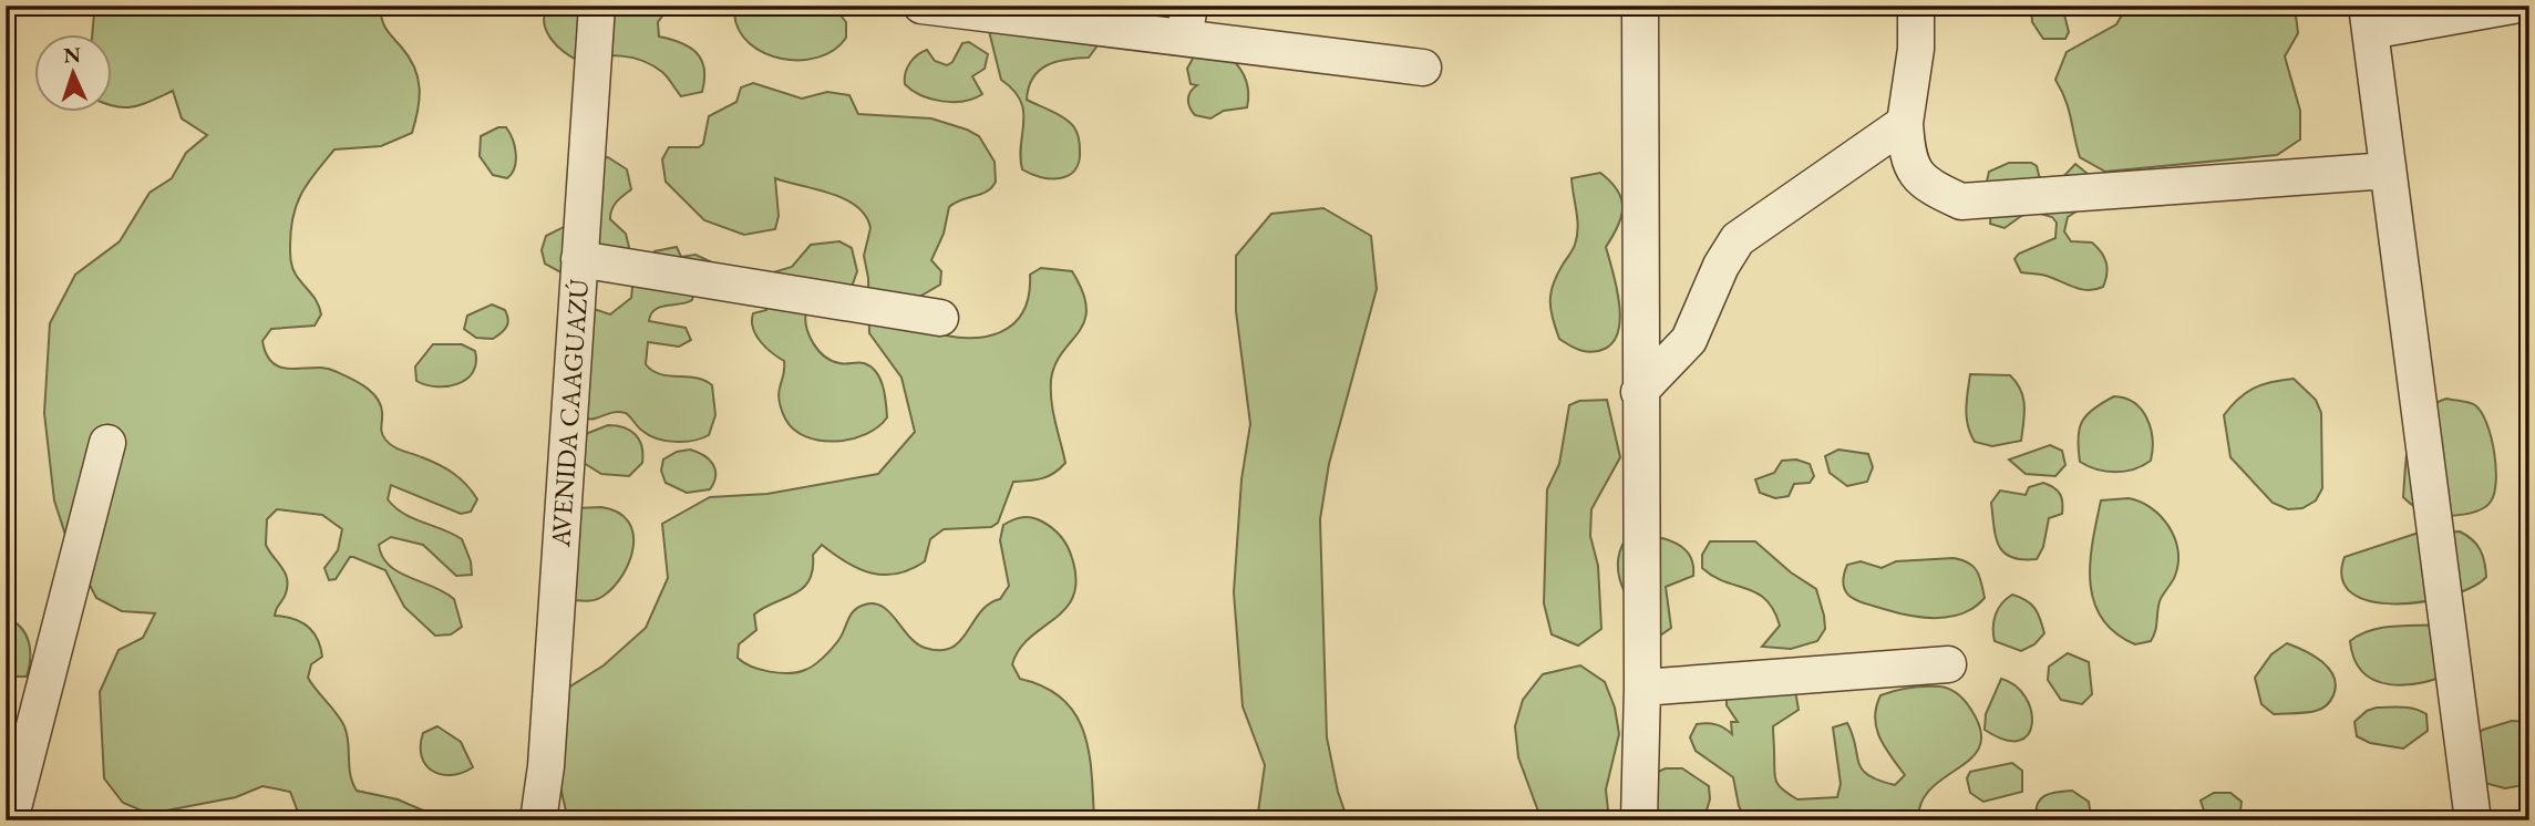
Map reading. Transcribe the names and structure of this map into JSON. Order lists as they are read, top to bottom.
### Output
{
  "streets": {
    "street": ["AVENIDA CAAGUAZÚ"]
  },
  "north": "top"
}
